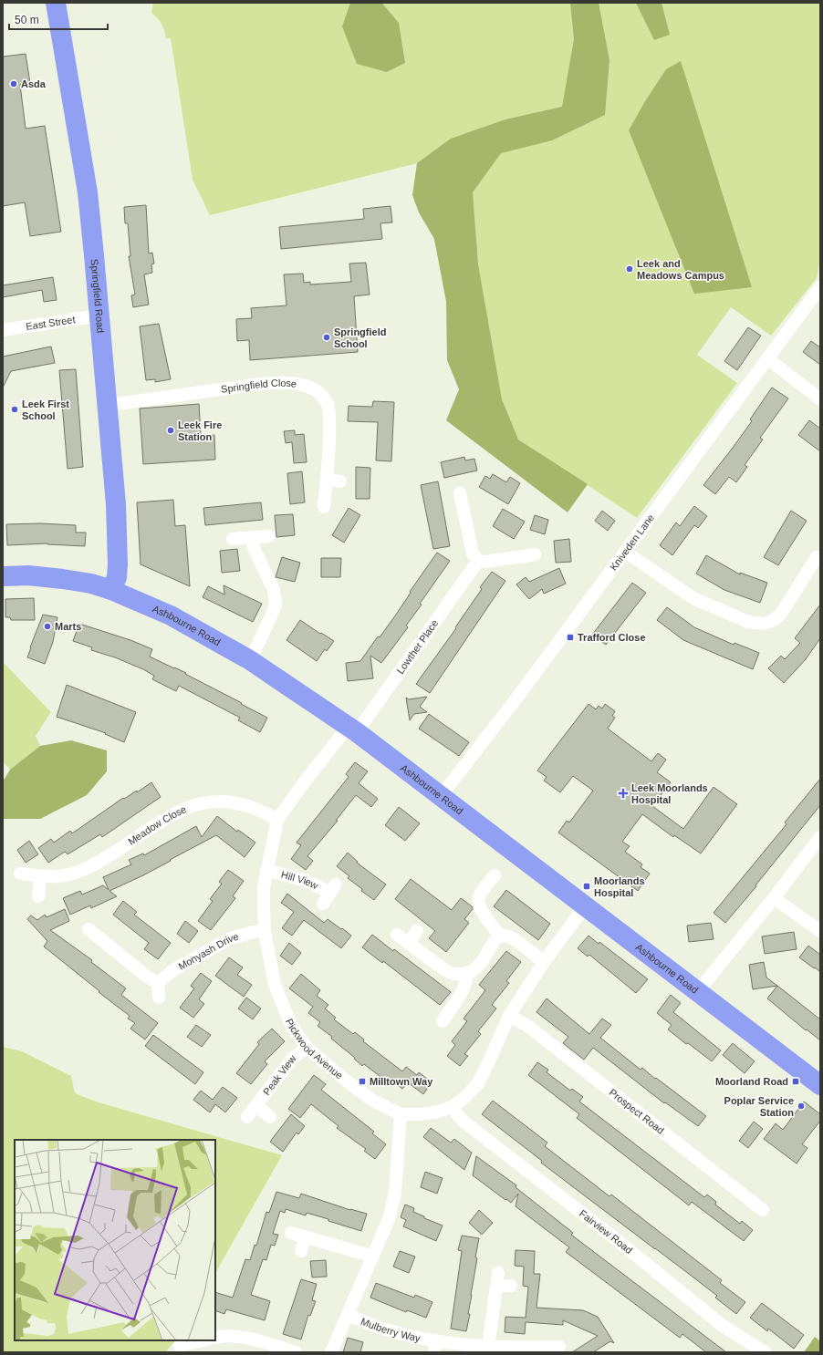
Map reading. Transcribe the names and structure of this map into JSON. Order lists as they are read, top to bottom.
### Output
{
  "streets": {
    "highway": ["Springfield Road", "Ashbourne Road"],
    "street": [
      "East Street",
      "Springfield Close",
      "Kniveden Lane",
      "Lowther Place",
      "Meadow Close",
      "Hill View",
      "Monyash Drive",
      "Pickwood Avenue",
      "Peak View",
      "Prospect Road",
      "Fairview Road",
      "Mulberry Way"
    ]
  },
  "crossings": [
    ["Springfield Road", "East Street"],
    ["Springfield Road", "Springfield Close"],
    ["Springfield Road", "Ashbourne Road"],
    ["Kniveden Lane", "Ashbourne Road"],
    ["Ashbourne Road", "Lowther Place"],
    ["Ashbourne Road", "Pickwood Avenue"],
    ["Lowther Place", "Pickwood Avenue"],
    ["Meadow Close", "Pickwood Avenue"],
    ["Hill View", "Pickwood Avenue"],
    ["Monyash Drive", "Pickwood Avenue"],
    ["Pickwood Avenue", "Peak View"],
    ["Pickwood Avenue", "Prospect Road"],
    ["Pickwood Avenue", "Fairview Road"]
  ],
  "places": {
    "other": [
      "Asda",
      "Leek and Meadows Campus",
      "Springfield School",
      "Leek First School",
      "Leek Fire Station",
      "Marts",
      "Poplar Service Station"
    ],
    "transit": [
      "Trafford Close",
      "Moorlands Hospital",
      "Milltown Way",
      "Moorland Road"
    ],
    "health": ["Leek Moorlands Hospital"]
  },
  "scale_bar": "50 m"
}
